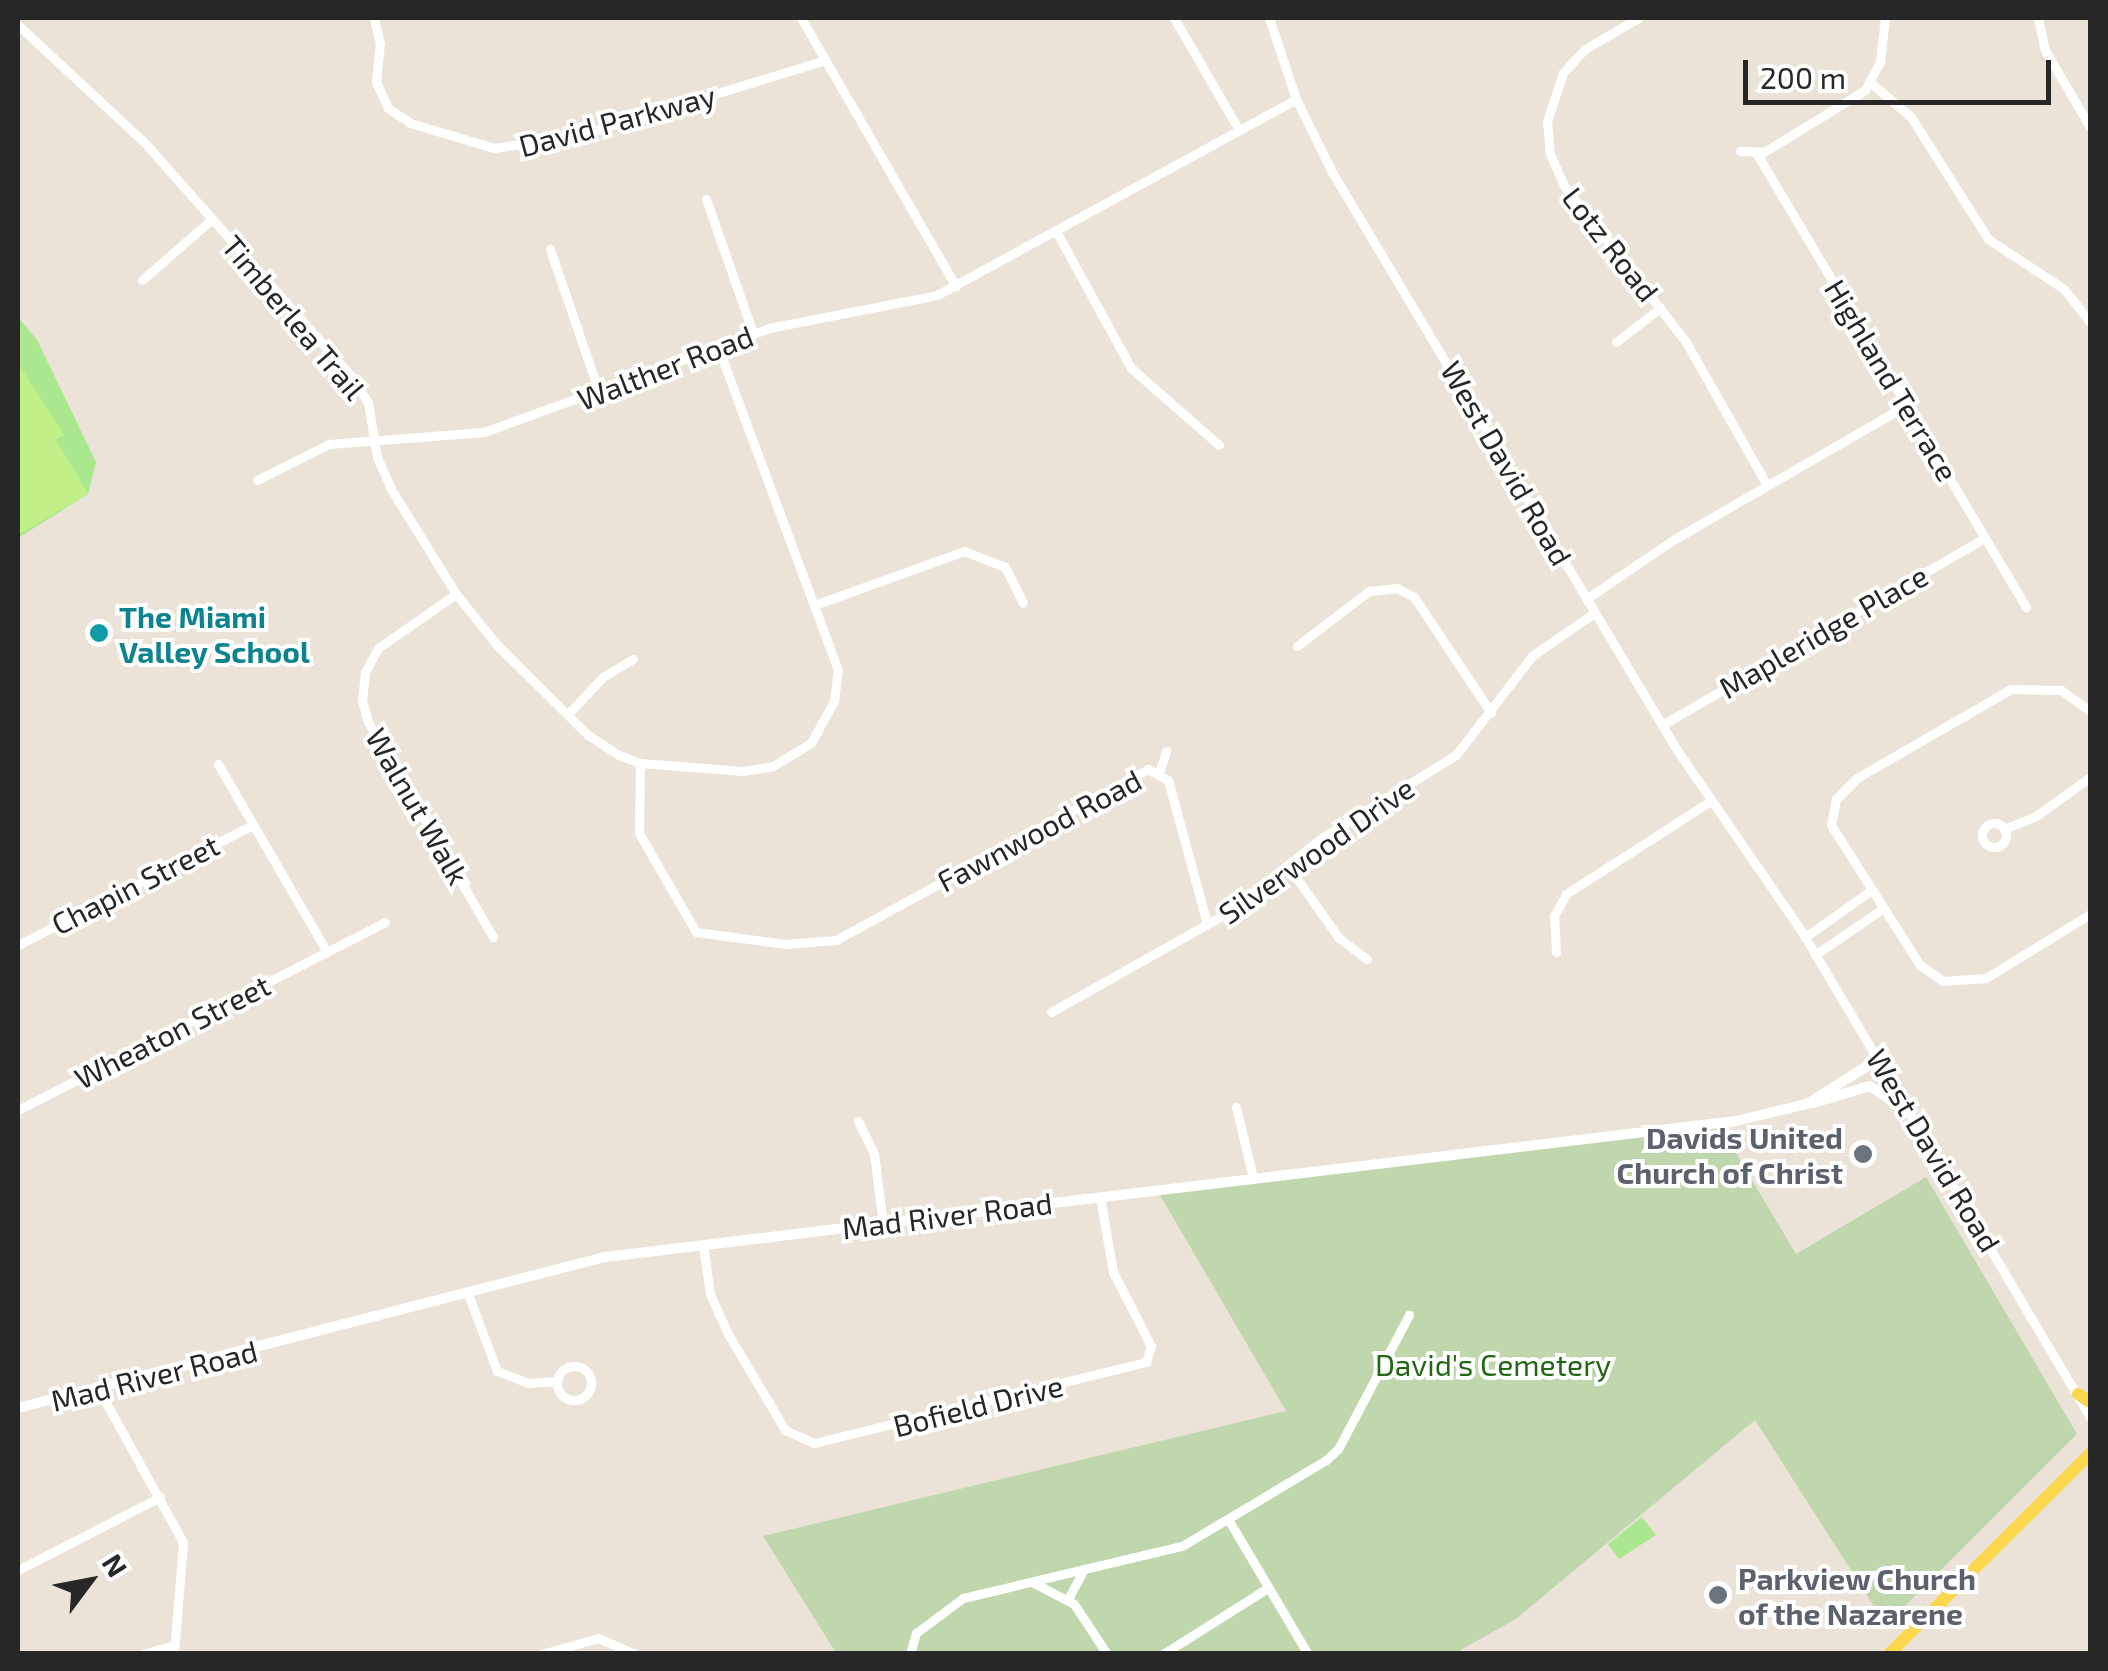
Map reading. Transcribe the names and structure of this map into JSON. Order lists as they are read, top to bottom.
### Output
{
  "streets": {
    "street": [
      "David Parkway",
      "Lotz Road",
      "Timberlea Trail",
      "Walther Road",
      "Highland Terrace",
      "West David Road",
      "Mapleridge Place",
      "Walnut Walk",
      "Fawnwood Road",
      "Silverwood Drive",
      "Chapin Street",
      "Wheaton Street",
      "Mad River Road",
      "Bofield Drive"
    ]
  },
  "crossings": [
    ["Timberlea Trail", "Walther Road"],
    ["Timberlea Trail", "Walnut Walk"],
    ["Timberlea Trail", "Fawnwood Road"],
    ["Highland Terrace", "Mapleridge Place"],
    ["West David Road", "Mapleridge Place"],
    ["West David Road", "Silverwood Drive"],
    ["West David Road", "Mad River Road"],
    ["Fawnwood Road", "Silverwood Drive"],
    ["Mad River Road", "Bofield Drive"]
  ],
  "parks": ["David's Cemetery"],
  "places": ["The Miami Valley School", "Davids United Church of Christ", "Parkview Church of the Nazarene"],
  "scale_bar": "200 m",
  "north": "top right"
}
